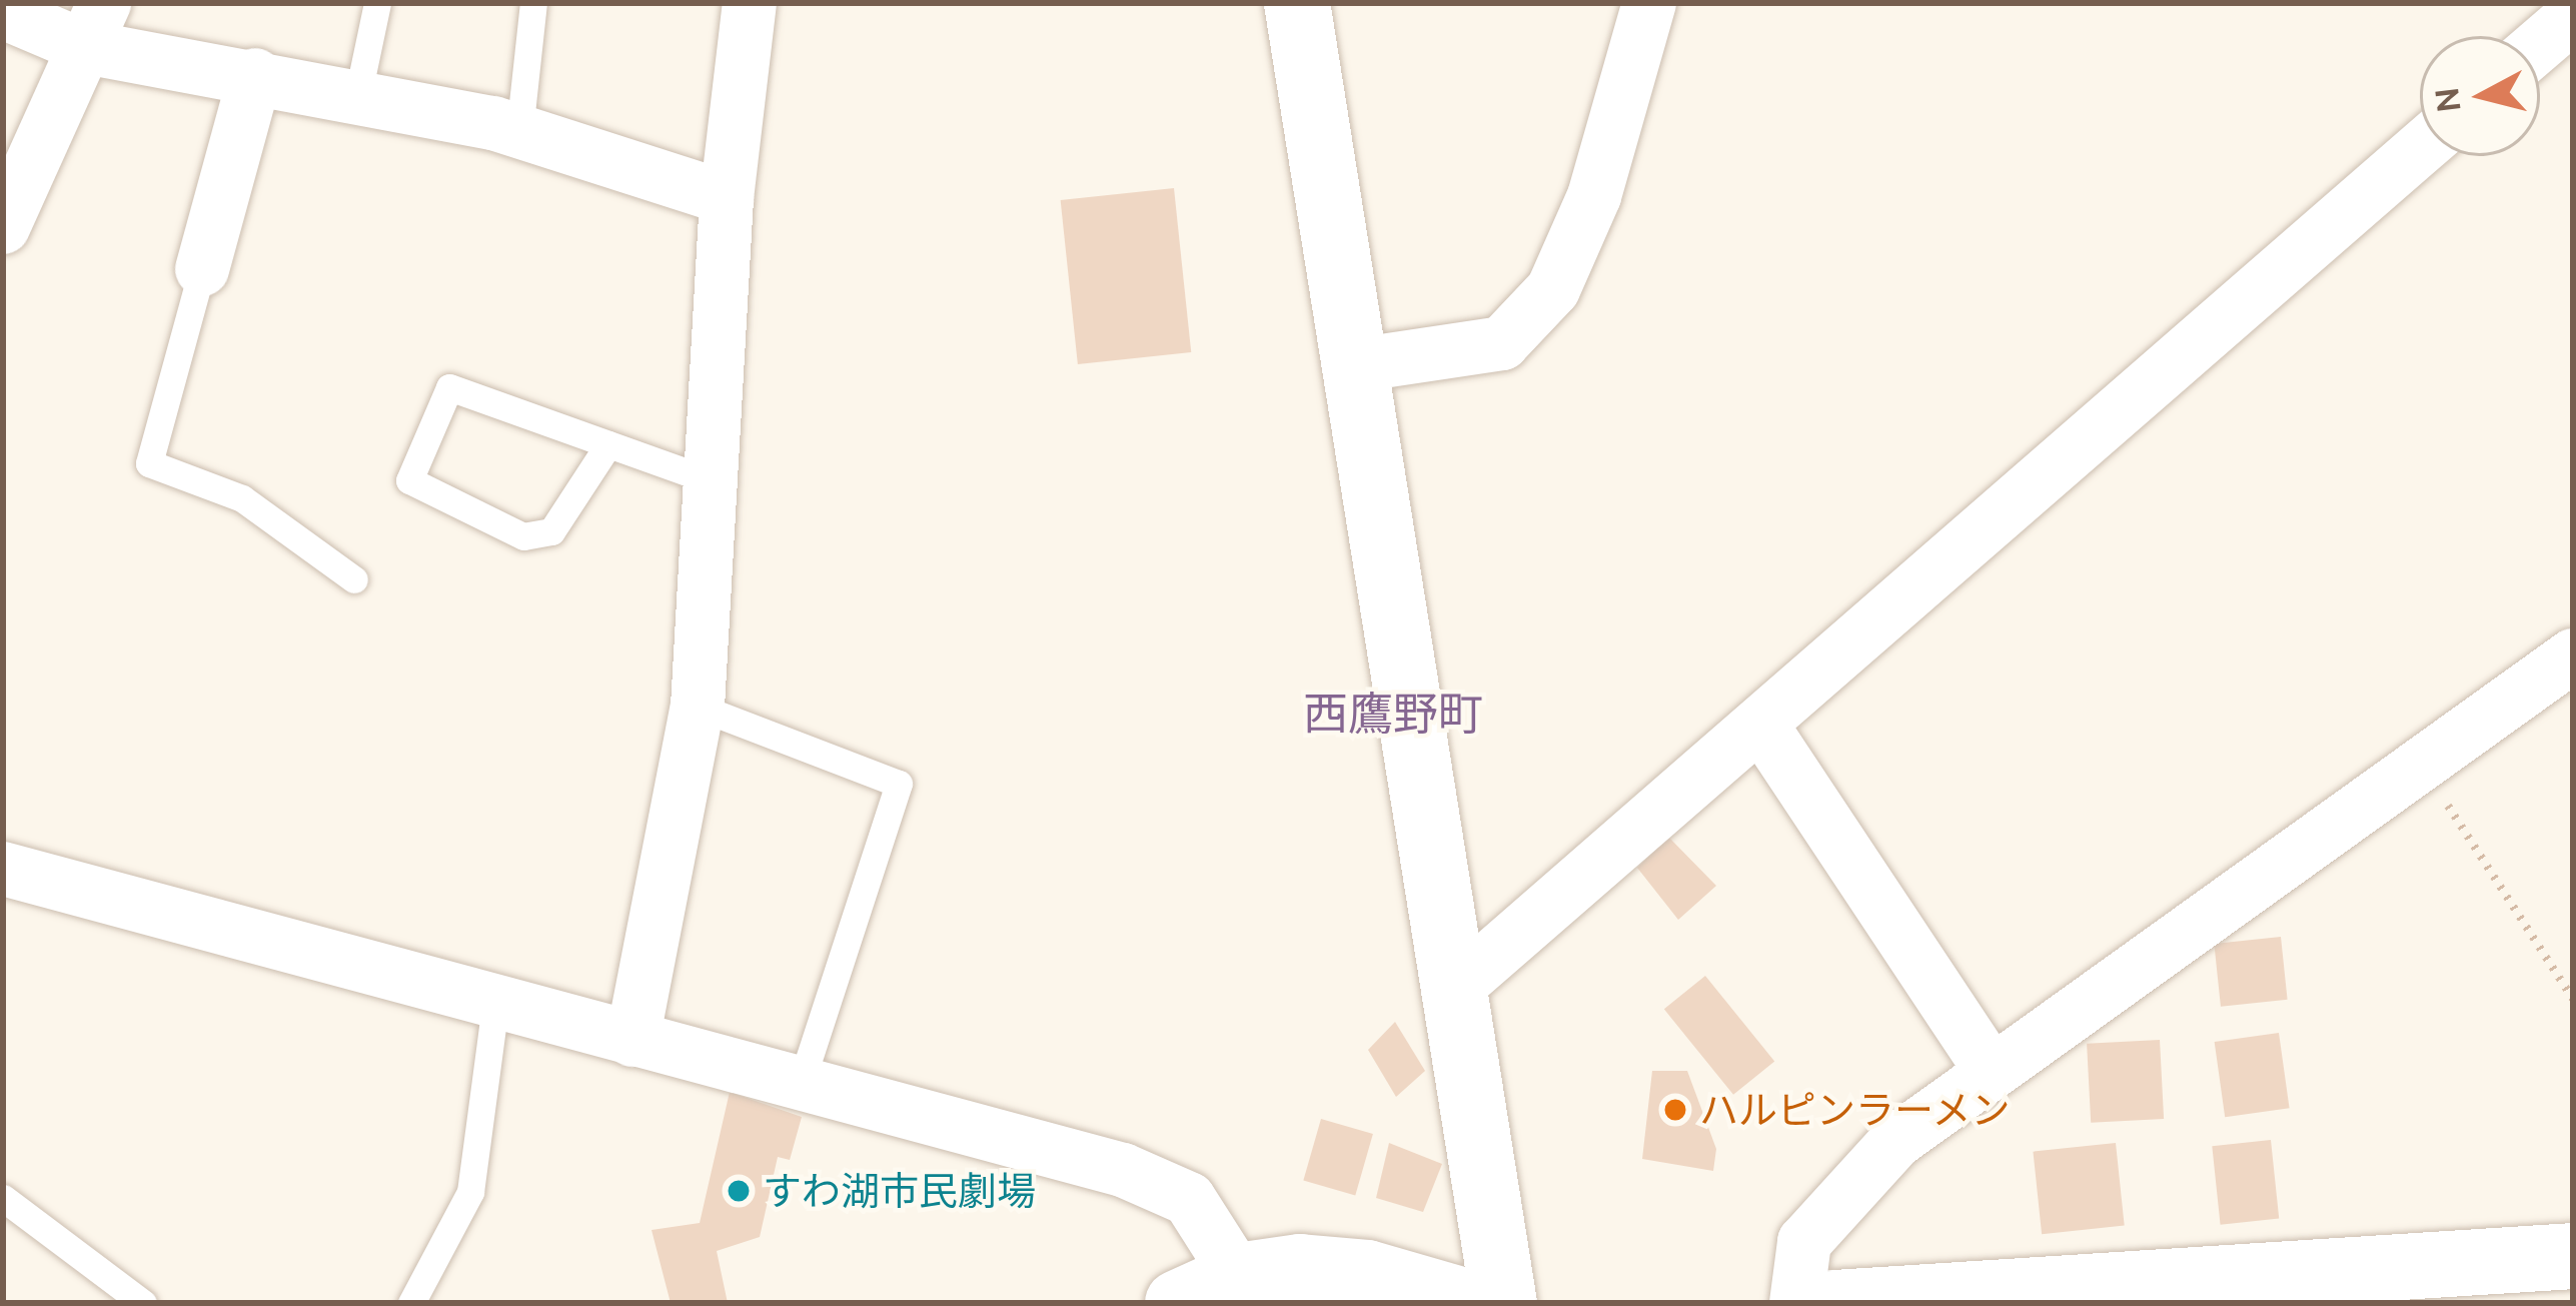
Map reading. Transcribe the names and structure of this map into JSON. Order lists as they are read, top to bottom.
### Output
{
  "districts": ["西鷹野町"],
  "places": ["ハルピンラーメン", "すわ湖市民劇場"],
  "north": "left"
}
